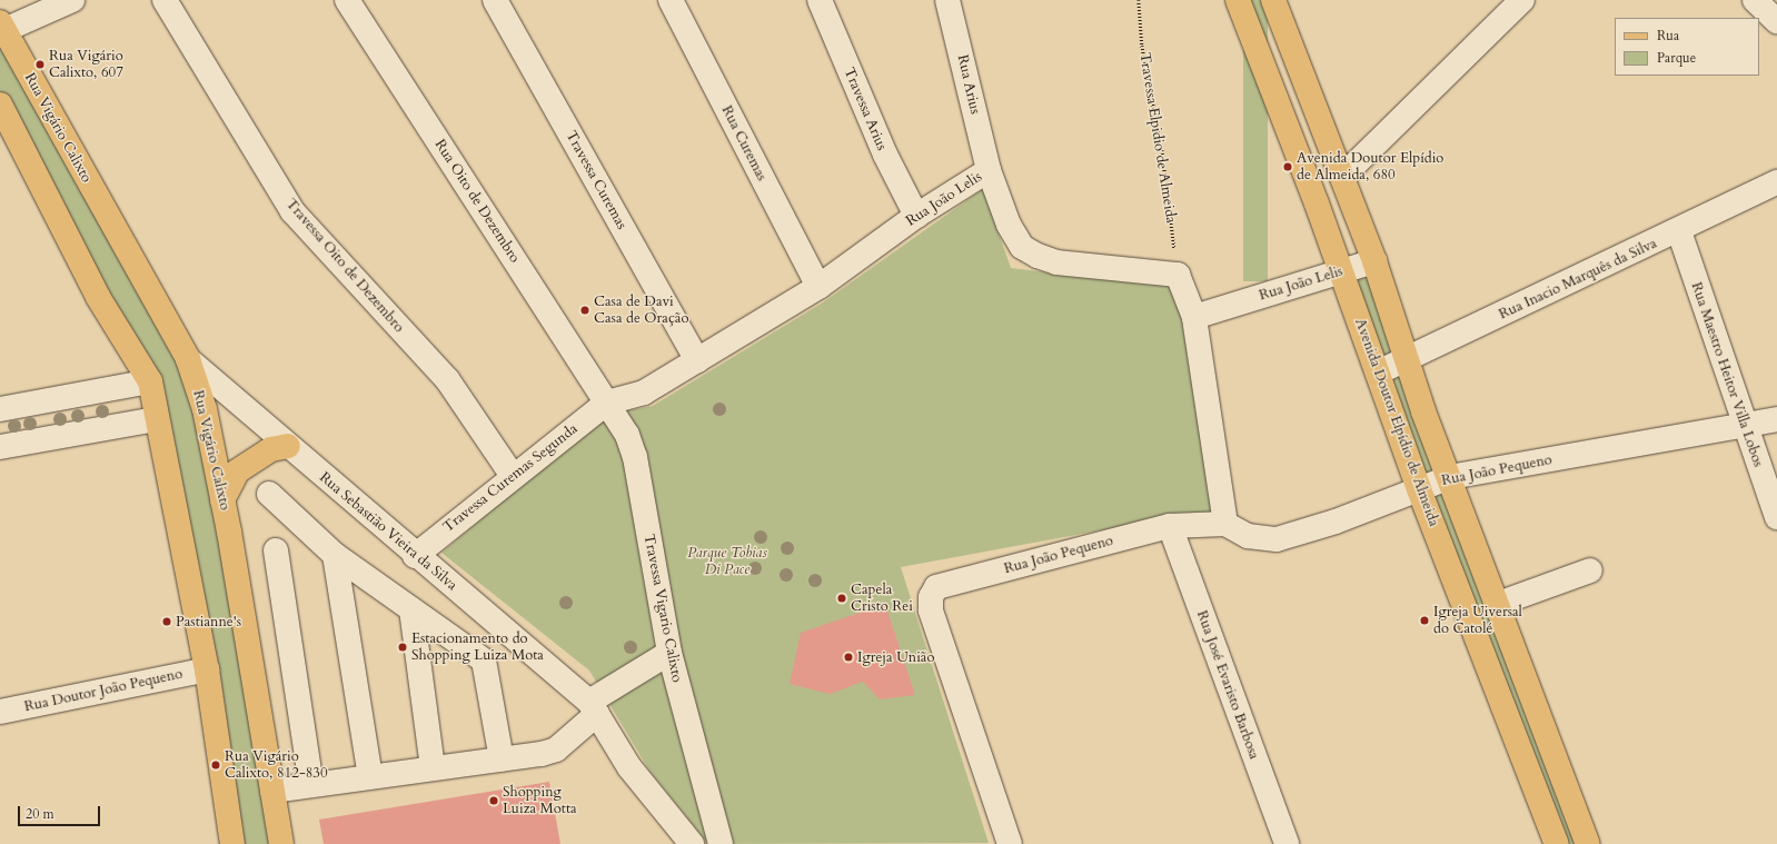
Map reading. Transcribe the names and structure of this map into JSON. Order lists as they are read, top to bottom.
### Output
{
  "streets": {
    "main road": ["Rua Vigário Calixto", "Avenida Doutor Elpídio de Almeida"],
    "street": [
      "Rua Arius",
      "Travessa Arius",
      "Rua Curemas",
      "Travessa Curemas",
      "Rua João Lelis",
      "Rua Oito de Dezembro",
      "Travessa Oito de Dezembro",
      "Rua Inacio Marquês da Silva",
      "Rua Maestro Heitor Villa Lobos",
      "Rua João Pequeno",
      "Travessa Curemas Segunda",
      "Rua Sebastião Vieira da Silva",
      "Travessa Vigario Calixto",
      "Rua José Evaristo Barbosa",
      "Rua Doutor João Pequeno"
    ],
    "path": ["Travessa Elpidio de Almeida"]
  },
  "crossings": [
    ["Rua Arius", "Rua João Lelis"],
    ["Travessa Arius", "Rua João Lelis"],
    ["Rua Vigário Calixto", "Rua Sebastião Vieira da Silva"],
    ["Travessa Elpidio de Almeida", "Rua João Lelis"],
    ["Rua Curemas", "Rua João Lelis"],
    ["Travessa Curemas", "Rua João Lelis"],
    ["Rua João Lelis", "Rua Oito de Dezembro"],
    ["Rua João Lelis", "Avenida Doutor Elpídio de Almeida"],
    ["Rua João Lelis", "Travessa Curemas Segunda"],
    ["Rua João Lelis", "Travessa Vigario Calixto"],
    ["Rua Oito de Dezembro", "Travessa Curemas Segunda"],
    ["Rua Oito de Dezembro", "Travessa Vigario Calixto"],
    ["Travessa Oito de Dezembro", "Travessa Curemas Segunda"],
    ["Rua Inacio Marquês da Silva", "Rua Maestro Heitor Villa Lobos"],
    ["Rua Inacio Marquês da Silva", "Avenida Doutor Elpídio de Almeida"],
    ["Rua Maestro Heitor Villa Lobos", "Rua João Pequeno"],
    ["Avenida Doutor Elpídio de Almeida", "Rua João Pequeno"],
    ["Rua João Pequeno", "Rua José Evaristo Barbosa"],
    ["Travessa Curemas Segunda", "Rua Sebastião Vieira da Silva"],
    ["Travessa Curemas Segunda", "Travessa Vigario Calixto"]
  ],
  "parks": ["Parque Tobias Di Pace"],
  "places": [
    "Rua Vigário Calixto, 607",
    "Avenida Doutor Elpídio de Almeida, 680",
    "Casa de Davi Casa de Oração",
    "Capela Cristo Rei",
    "Igreja Uiversal do Catolé",
    "Pastianne's",
    "Estacionamento do Shopping Luiza Mota",
    "Igreja União",
    "Rua Vigário Calixto, 812-830",
    "Shopping Luiza Motta"
  ],
  "legend": ["Rua", "Parque"],
  "scale_bar": "20 m"
}
